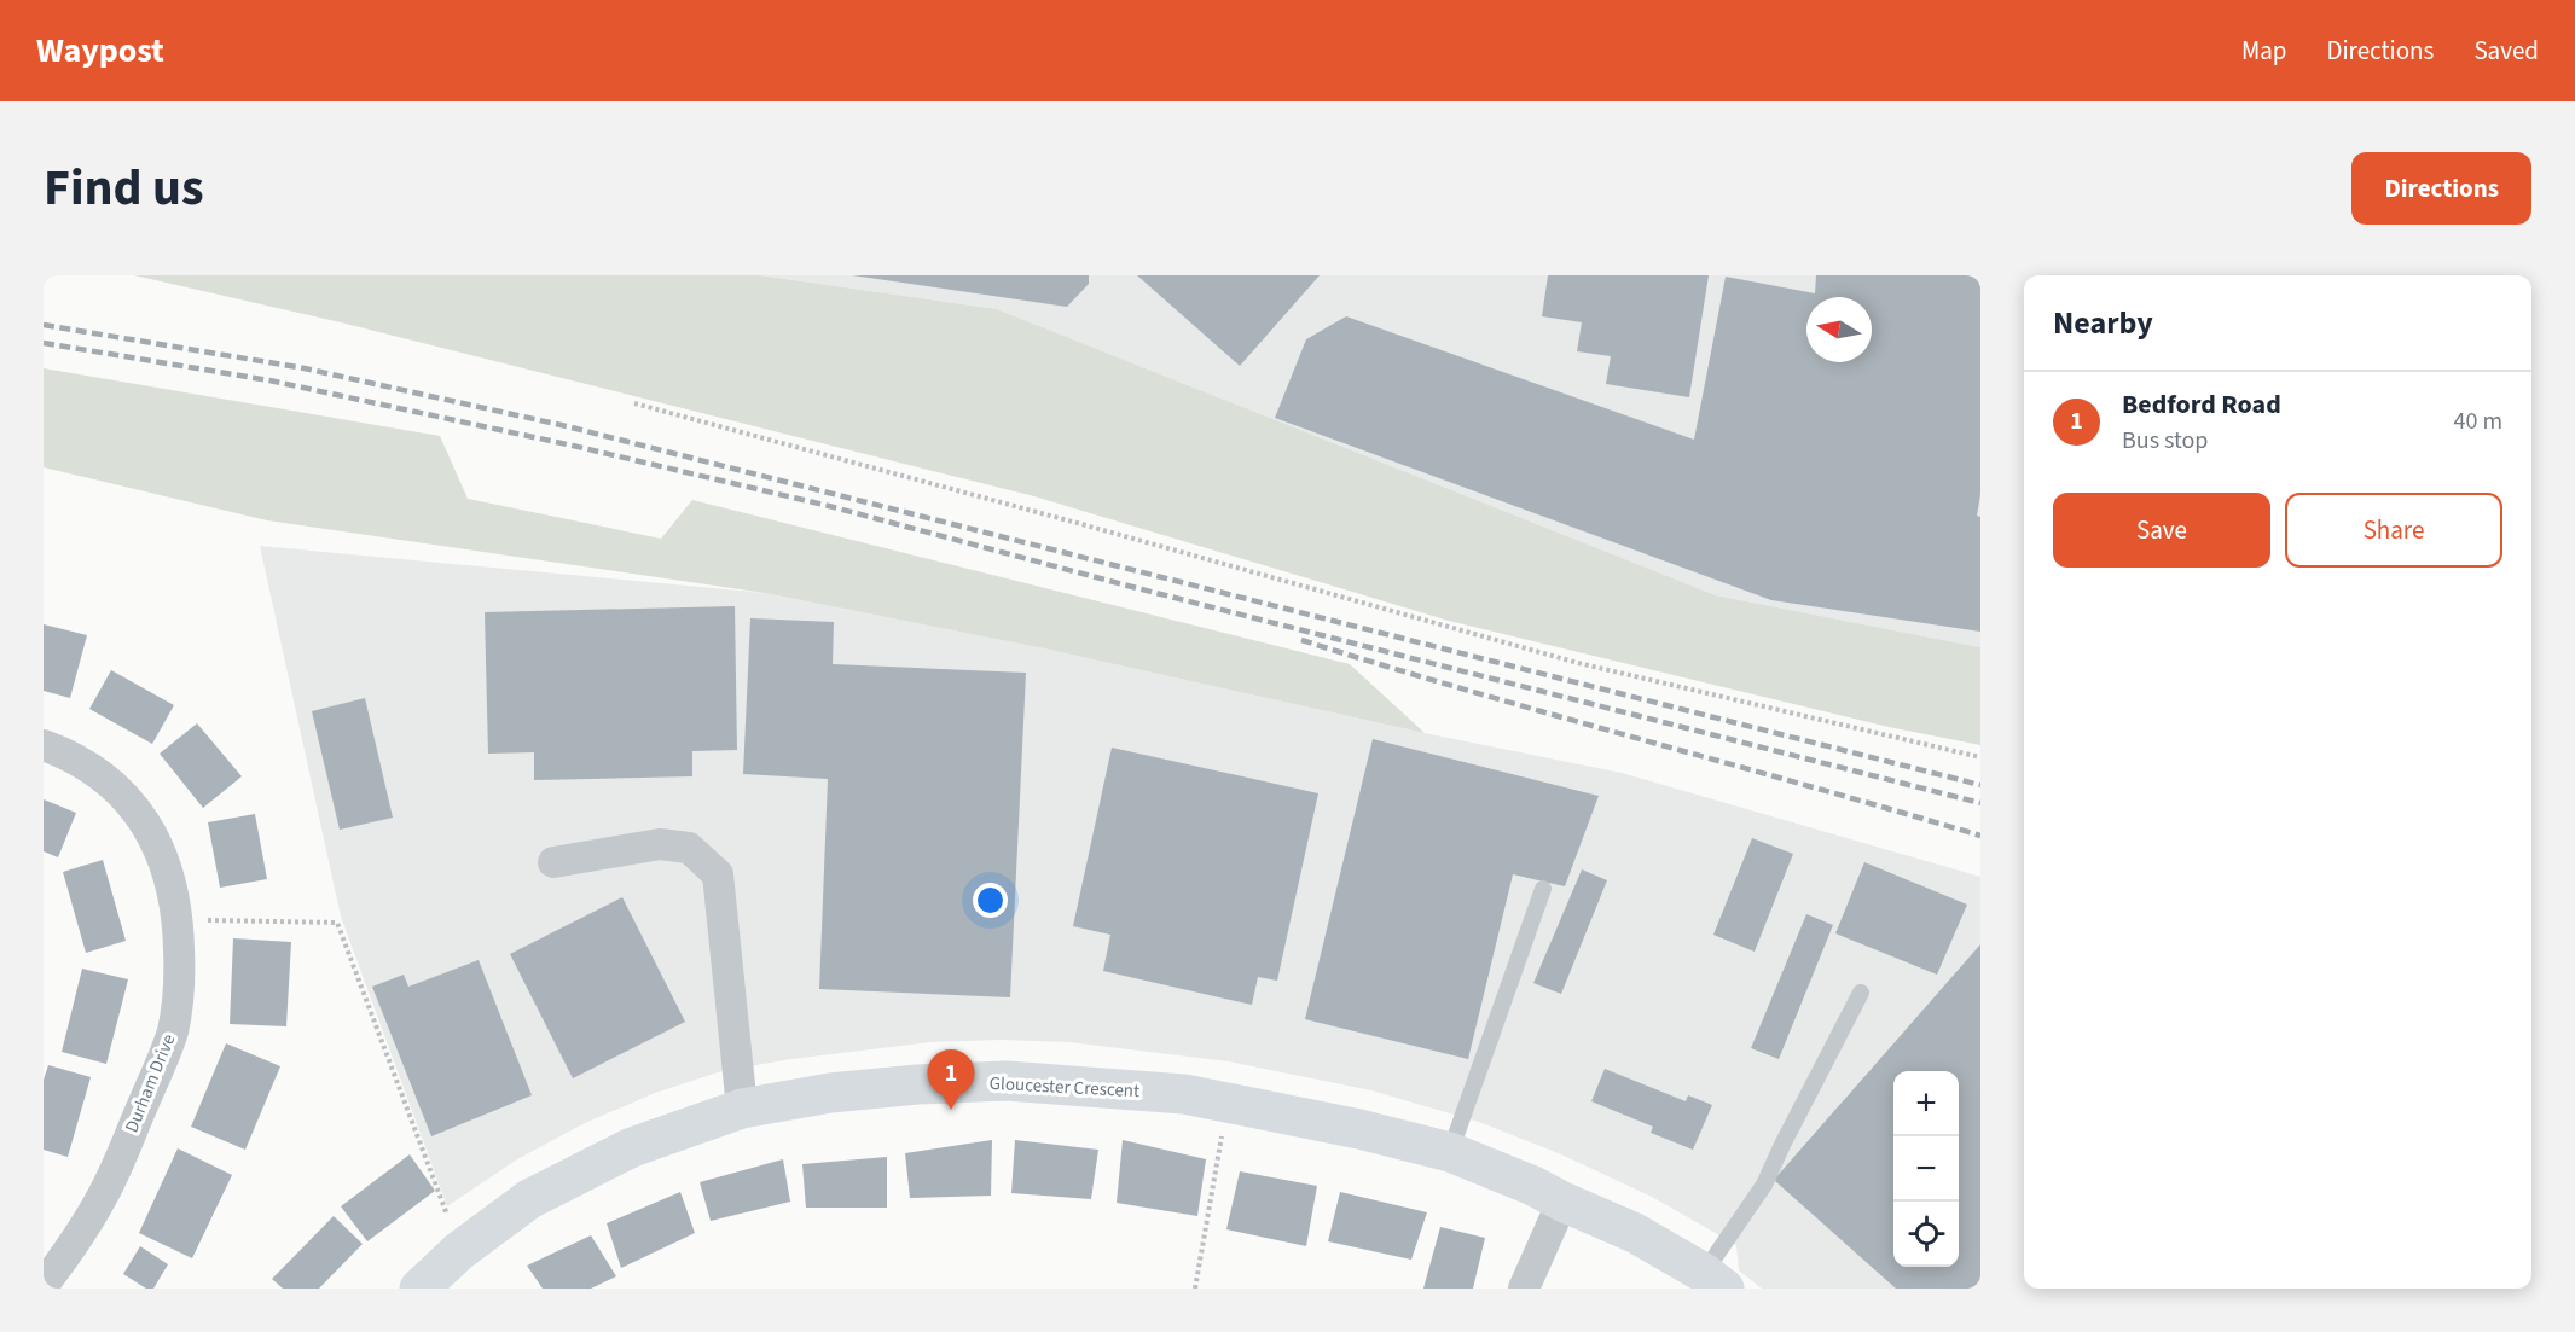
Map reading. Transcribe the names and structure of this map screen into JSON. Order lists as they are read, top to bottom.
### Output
{
  "streets": {
    "street": ["Durham Drive", "Gloucester Crescent"]
  },
  "north": "left",
  "page": {
    "header": "Waypost",
    "nav": ["Map", "Directions", "Saved"],
    "title": "Find us",
    "buttons": [
      "Directions",
      ["Save", "Share"]
    ],
    "heading": "Nearby",
    "list": [
      {
        "mark": "1",
        "name": "Bedford Road",
        "note": "Bus stop",
        "value": "40 m"
      }
    ],
    "pins": "1",
    "map_buttons": ["+", "−"]
  }
}
